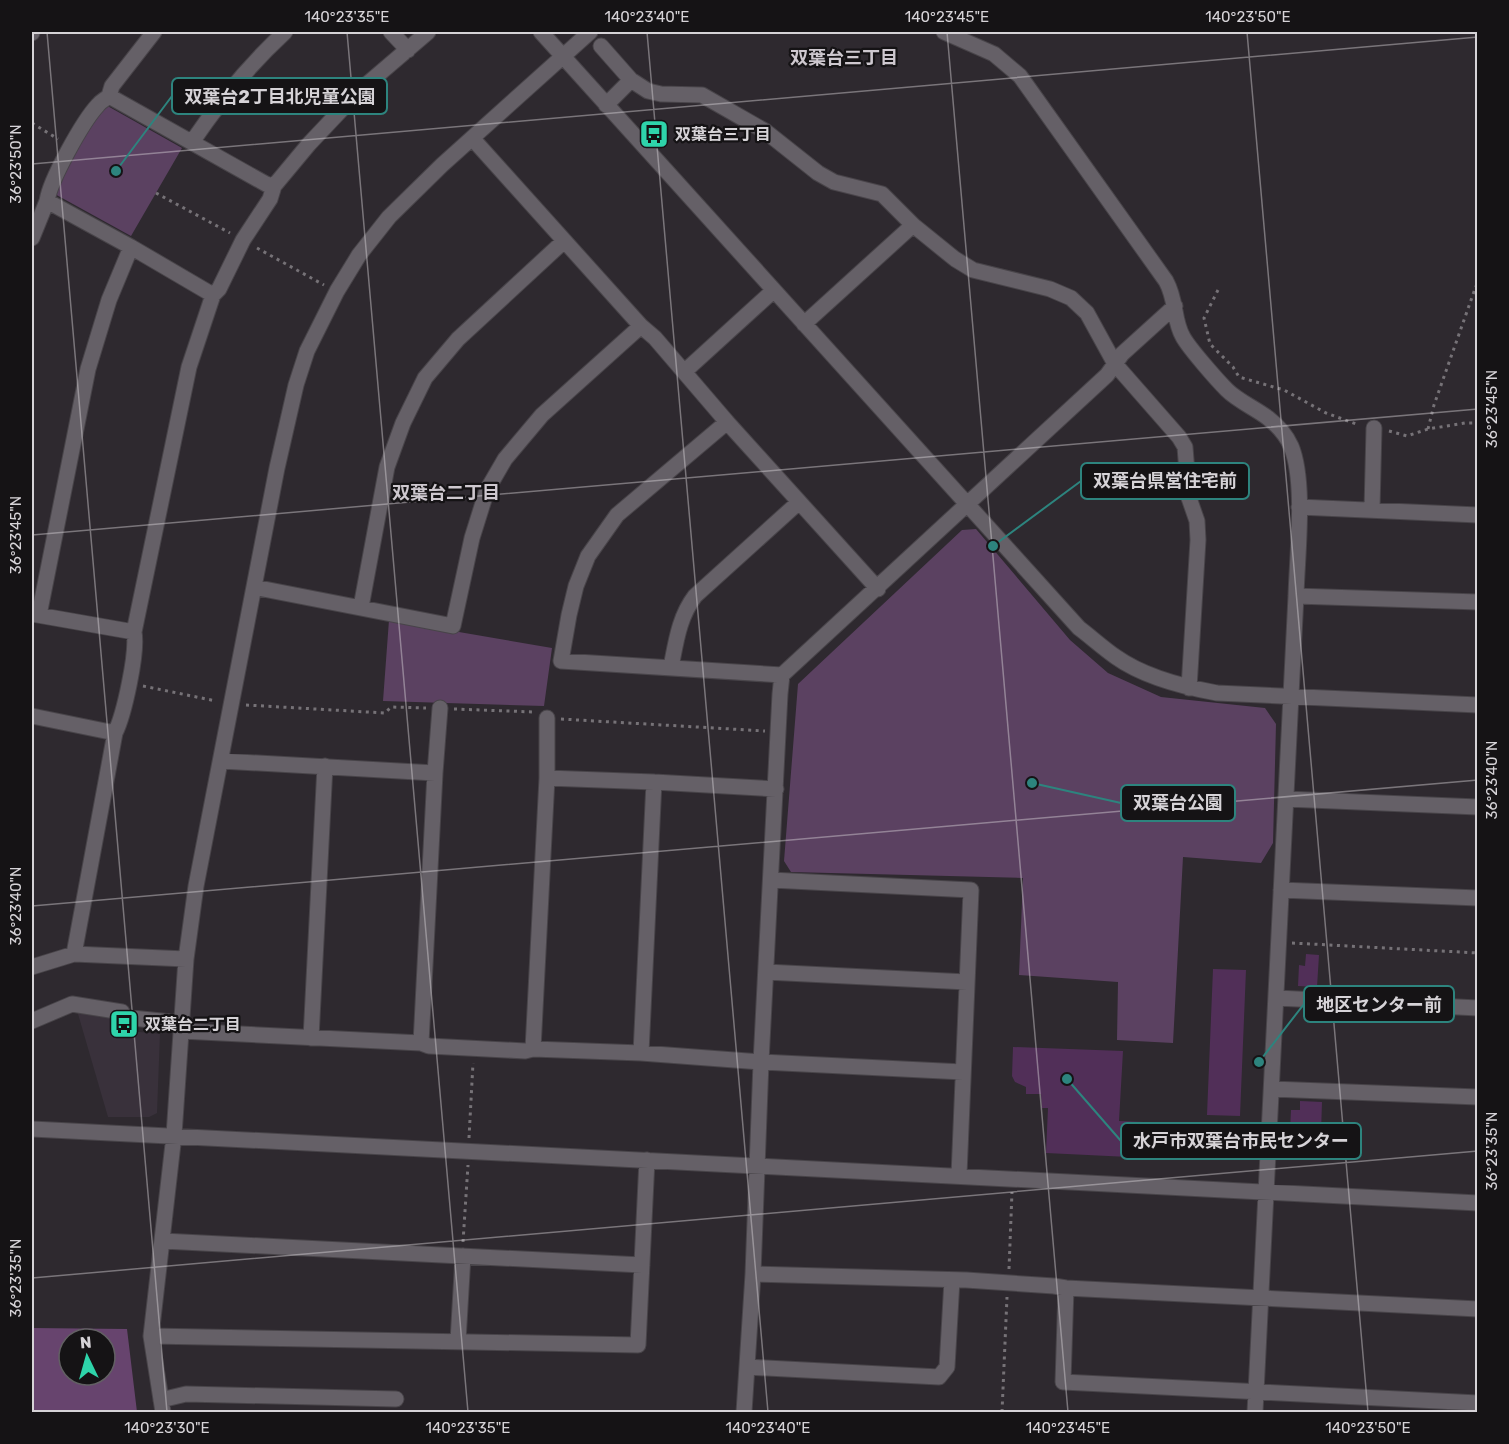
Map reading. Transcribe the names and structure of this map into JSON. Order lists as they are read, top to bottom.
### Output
{
  "districts": ["双葉台三丁目", "双葉台二丁目"],
  "places": {
    "bus stop": ["双葉台三丁目", "双葉台二丁目"],
    "other": [
      "双葉台2丁目北児童公園",
      "双葉台県営住宅前",
      "双葉台公園",
      "地区センター前",
      "水戸市双葉台市民センター"
    ]
  },
  "north": "top",
  "coordinates": [
    "140°23'35\"E",
    "140°23'40\"E",
    "140°23'45\"E",
    "140°23'50\"E",
    "36°23'50\"N",
    "36°23'45\"N",
    "36°23'40\"N",
    "36°23'35\"N",
    "140°23'30\"E"
  ]
}
